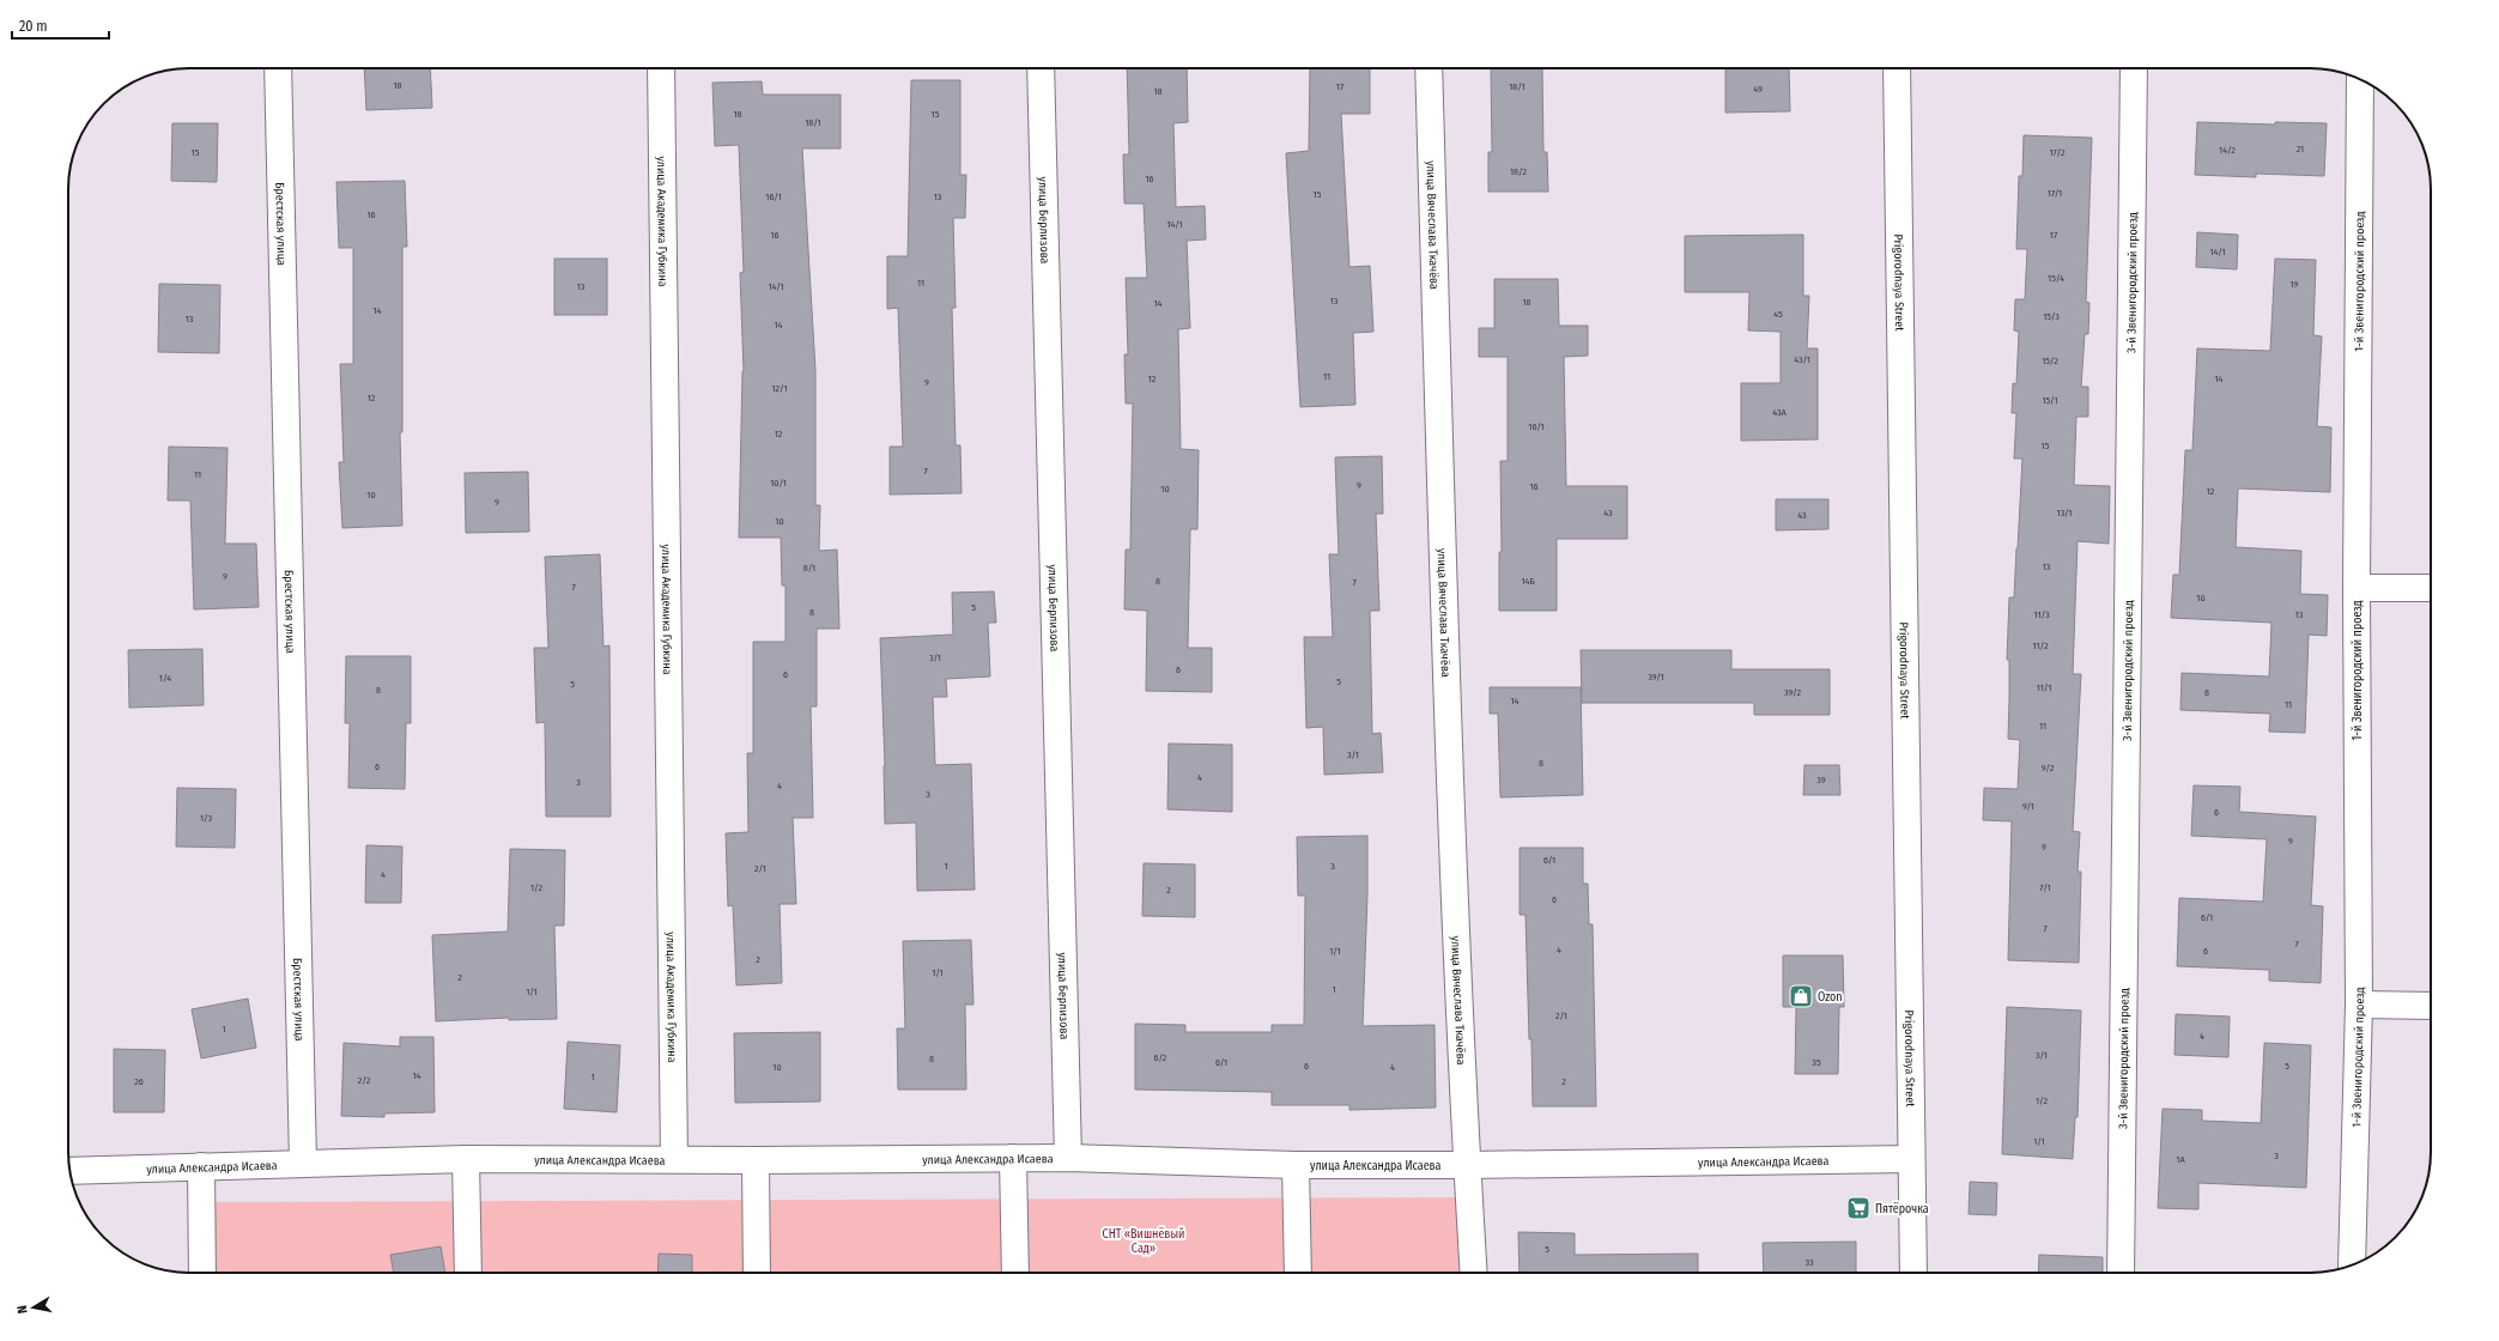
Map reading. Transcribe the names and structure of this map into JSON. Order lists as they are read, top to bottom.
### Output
{
  "streets": {
    "street": [
      "улица Берлизова",
      "улица Академика Губкина",
      "Брестская улица",
      "улица Вячеслава Ткачёва",
      "Prigorodnaya Street",
      "3-й Звенигородский проезд",
      "1-й Звенигородский проезд",
      "улица Александра Исаева"
    ]
  },
  "crossings": [
    ["улица Берлизова", "улица Александра Исаева"],
    ["улица Академика Губкина", "улица Александра Исаева"],
    ["Брестская улица", "улица Александра Исаева"],
    ["улица Вячеслава Ткачёва", "улица Александра Исаева"],
    ["Prigorodnaya Street", "улица Александра Исаева"]
  ],
  "parks": ["СНТ «Вишнёвый Cад»"],
  "places": {
    "shop": ["Ozon"],
    "supermarket": ["Пятёрочка"]
  },
  "house_numbers": [
    "18",
    "17",
    "18/1",
    "49",
    "18",
    "18",
    "15",
    "18/1",
    "21",
    "14/2",
    "15",
    "17/2",
    "18/2",
    "16",
    "17/1",
    "15",
    "16/1",
    "13",
    "16",
    "14/1",
    "16",
    "17",
    "14/1",
    "15/4",
    "11",
    "19",
    "13",
    "14/1",
    "13",
    "18",
    "14",
    "14",
    "45",
    "15/3",
    "13",
    "14",
    "43/1",
    "15/2",
    "11",
    "12",
    "14",
    "9",
    "12/1",
    "12",
    "15/1",
    "43А",
    "16/1",
    "12",
    "15",
    "7",
    "11",
    "10/1",
    "9",
    "16",
    "10",
    "12",
    "10",
    "9",
    "43",
    "13/1",
    "43",
    "10",
    "13",
    "8/1",
    "9",
    "8",
    "14Б",
    "7",
    "7",
    "10",
    "5",
    "8",
    "11/3",
    "13",
    "11/2",
    "3/1",
    "6",
    "6",
    "39/1",
    "1/4",
    "5",
    "5",
    "11/1",
    "8",
    "39/2",
    "8",
    "14",
    "11",
    "11",
    "3/1",
    "8",
    "6",
    "9/2",
    "4",
    "39",
    "3",
    "4",
    "3",
    "9/1",
    "6",
    "1/3",
    "9",
    "9",
    "6/1",
    "1",
    "3",
    "2/1",
    "4",
    "1/2",
    "7/1",
    "2",
    "6",
    "6/1",
    "7",
    "7",
    "4",
    "1/1",
    "6",
    "2",
    "1/1",
    "2",
    "1",
    "1/1",
    "2/1",
    "1",
    "4",
    "3/1",
    "6/2",
    "8",
    "6/1",
    "35",
    "6",
    "5",
    "10",
    "4",
    "14",
    "1",
    "2/2",
    "26",
    "2",
    "1/2",
    "1/1",
    "3",
    "1А",
    "5",
    "33"
  ],
  "scale_bar": "20 m",
  "north": "left"
}
